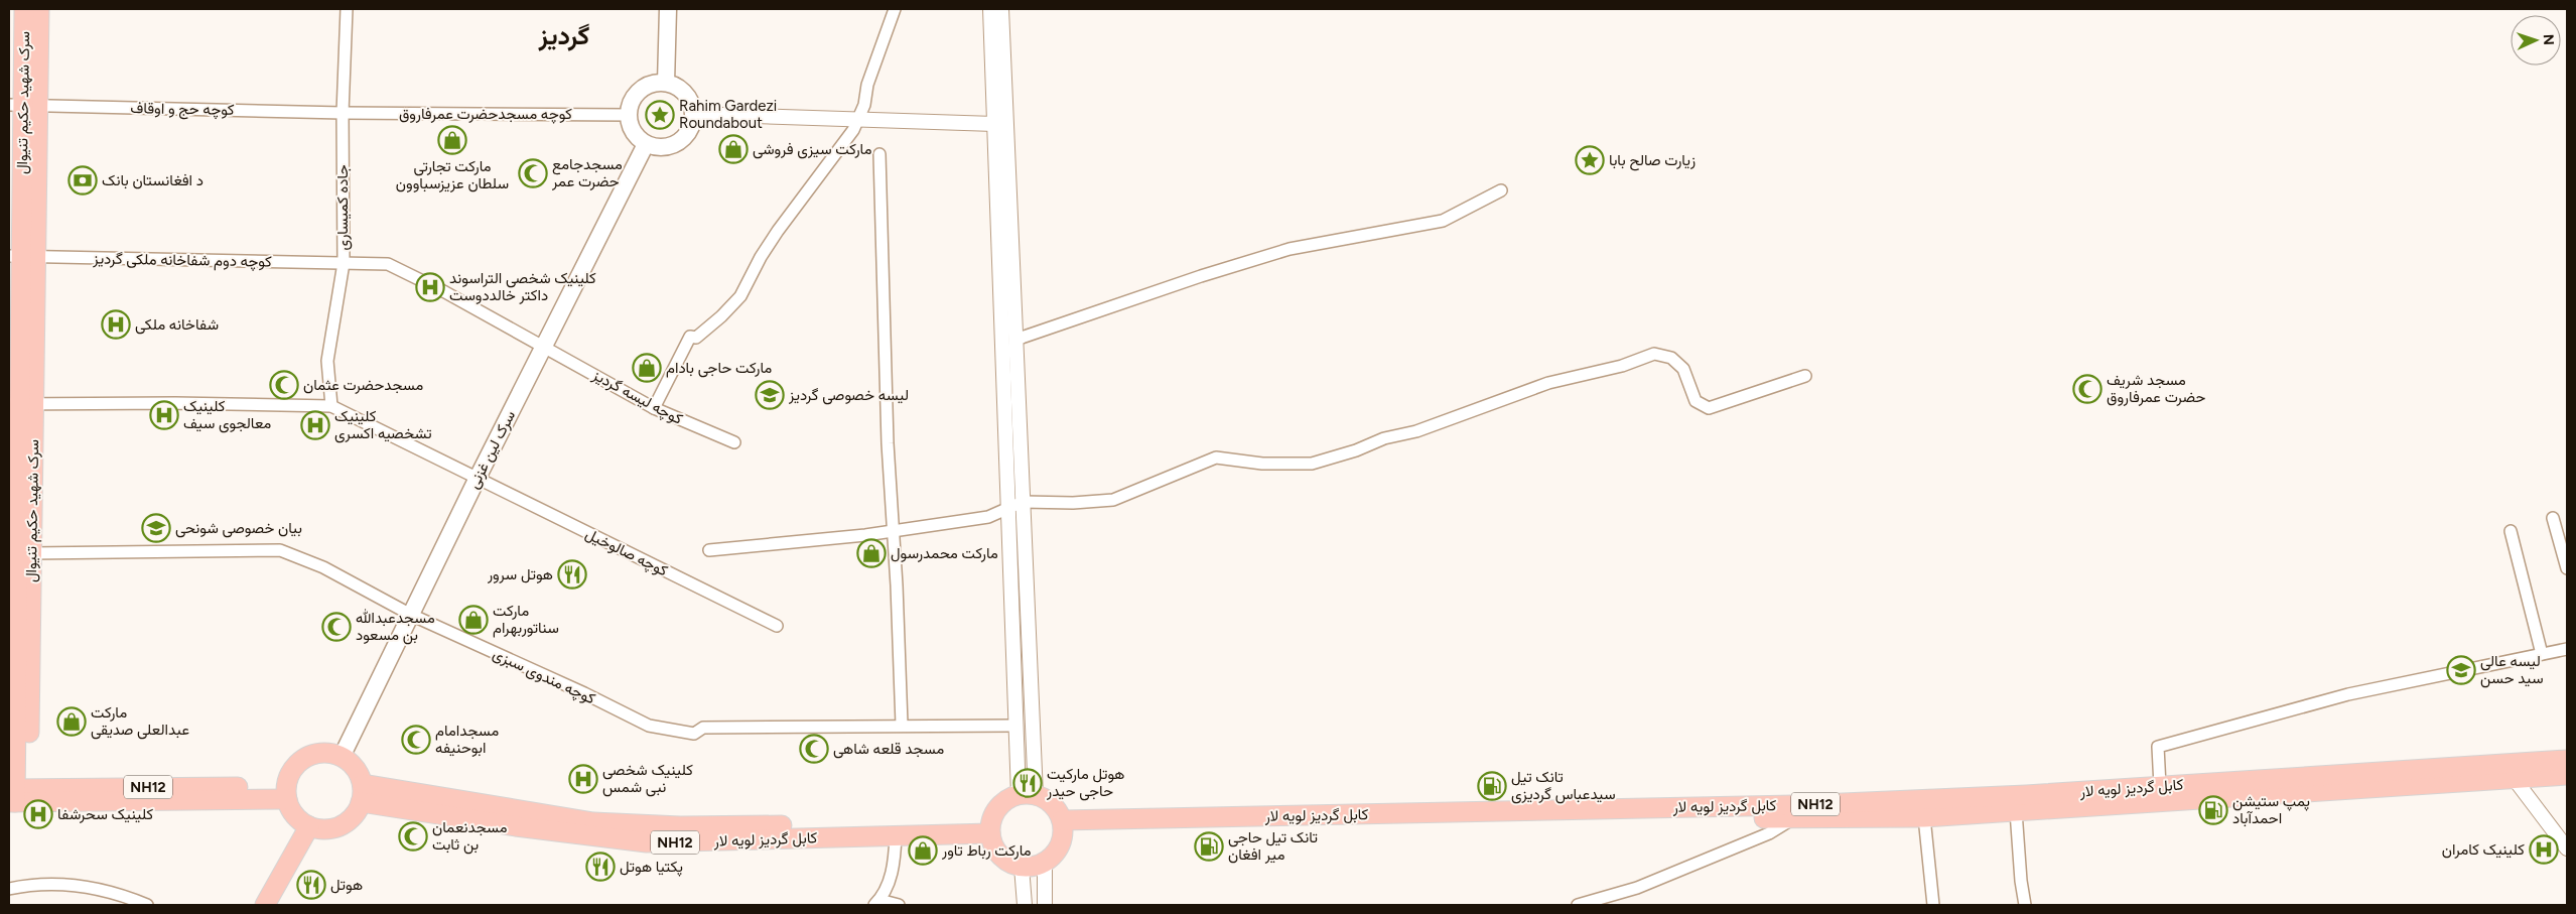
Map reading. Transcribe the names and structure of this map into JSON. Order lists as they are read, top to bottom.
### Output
{
  "streets": {
    "highway": ["سرک شهید حکیم تنیوال", "NH12", "کابل گردیز لویه لار"],
    "main road": ["سرک لین غزنی"],
    "street": [
      "کوچه حج و اوقاف",
      "کوچه مسجدحضرت عمرفاروق",
      "جاده کمیساری",
      "کوچه دوم شفاخانه ملکی گردیز",
      "کوچه لیسه گردیز",
      "کوچه صالوخیل",
      "کوچه مندوی سبزی"
    ]
  },
  "crossings": [
    ["سرک شهید حکیم تنیوال", "کوچه حج و اوقاف"],
    ["سرک شهید حکیم تنیوال", "کوچه دوم شفاخانه ملکی گردیز"],
    ["سرک شهید حکیم تنیوال", "کوچه مندوی سبزی"],
    ["سرک شهید حکیم تنیوال", "NH12"],
    ["کوچه حج و اوقاف", "کوچه مسجدحضرت عمرفاروق"],
    ["کوچه حج و اوقاف", "جاده کمیساری"],
    ["کوچه مسجدحضرت عمرفاروق", "جاده کمیساری"],
    ["کوچه مسجدحضرت عمرفاروق", "سرک لین غزنی"],
    ["جاده کمیساری", "کوچه دوم شفاخانه ملکی گردیز"],
    ["جاده کمیساری", "کوچه صالوخیل"],
    ["کوچه دوم شفاخانه ملکی گردیز", "کوچه لیسه گردیز"],
    ["کوچه دوم شفاخانه ملکی گردیز", "سرک لین غزنی"],
    ["کوچه لیسه گردیز", "سرک لین غزنی"],
    ["سرک لین غزنی", "کوچه صالوخیل"],
    ["سرک لین غزنی", "کوچه مندوی سبزی"],
    ["سرک لین غزنی", "NH12"],
    ["سرک لین غزنی", "کابل گردیز لویه لار"],
    ["NH12", "کابل گردیز لویه لار"]
  ],
  "districts": ["گردیز"],
  "places": {
    "place": ["Rahim Gardezi Roundabout", "زیارت صالح بابا"],
    "shop": [
      "مارکت تجارتی سلطان عزیزسباوون",
      "مارکت سیزی فروشی",
      "مارکت حاجی بادام",
      "مارکت محمدرسول",
      "مارکت سناتوربهرام",
      "مارکت عبدالعلی صدیقی",
      "مارکت رباط تاور"
    ],
    "mosque": [
      "مسجدجامع حضرت عمر",
      "مسجدحضرت عثمان",
      "مسجد شریف حضرت عمرفاروق",
      "مسجدعبدالله بن مسعود",
      "مسجدامام ابوحنیفه",
      "مسجد قلعه شاهی",
      "مسجدنعمان بن ثابت"
    ],
    "bank": ["د افغانستان بانک"],
    "hospital": [
      "کلینیک شخصی التراسوند داکتر خالددوست",
      "شفاخانه ملکی",
      "کلینیک معالجوی سیف",
      "کلینیک تشخصیه اکسری",
      "کلینیک شخصی نبی شمس",
      "کلینیک سحرشفا",
      "کلینیک کامران"
    ],
    "school or university": ["لیسه خصوصی گردیز", "بیان خصوصی شونحی", "لیسه عالی سید حسن"],
    "restaurant": [
      "هوتل سرور",
      "هوتل مارکیت حاجی حیدر",
      "پکتیا هوتل",
      "هوتل"
    ],
    "fuel station": ["تانک تیل سیدعباس گردیزی", "پمپ ستیشن احمدآباد", "تانک تیل حاجی میر افغان"]
  },
  "north": "right"
}
